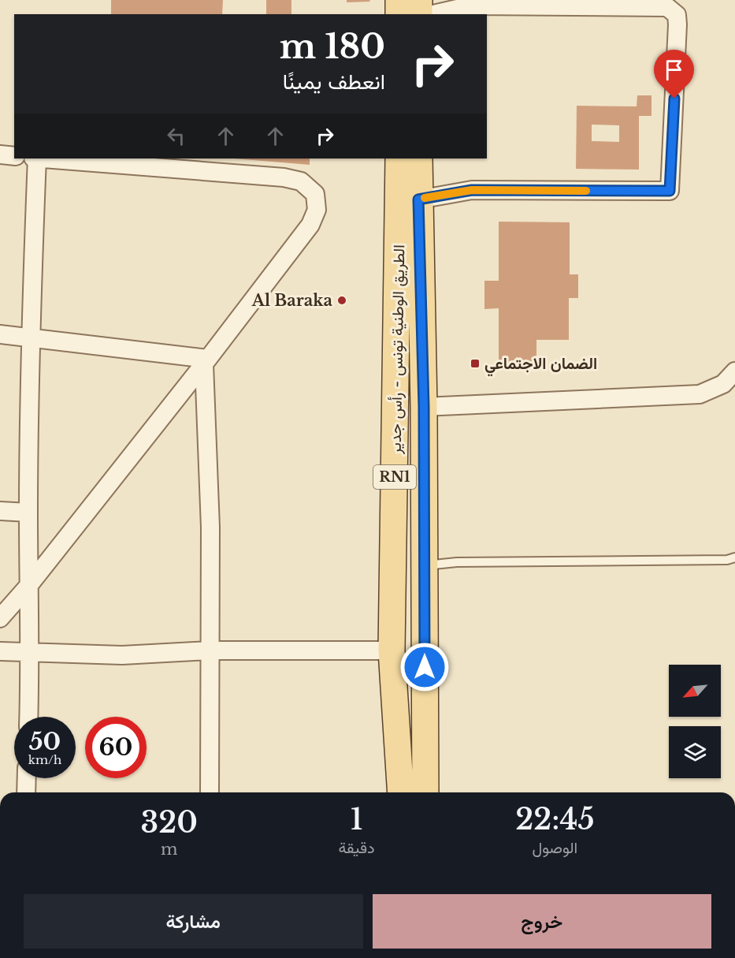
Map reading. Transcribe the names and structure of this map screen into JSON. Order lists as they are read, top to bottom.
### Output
{
  "streets": {
    "main road": ["الطريق الوطنية تونس - رأس جدير", "RN1"]
  },
  "places": {
    "other": ["Al Baraka"],
    "transit": ["الضمان الاجتماعي"]
  },
  "north": "bottom left",
  "page": {
    "turn": ["180 m", "انعطف يمينًا"],
    "speed": "50 km/h",
    "limit": "60",
    "eta": [
      "22:45",
      "الوصول",
      "1",
      "دقيقة",
      "320",
      "m"
    ],
    "buttons": ["خروج", "مشاركة"]
  }
}
